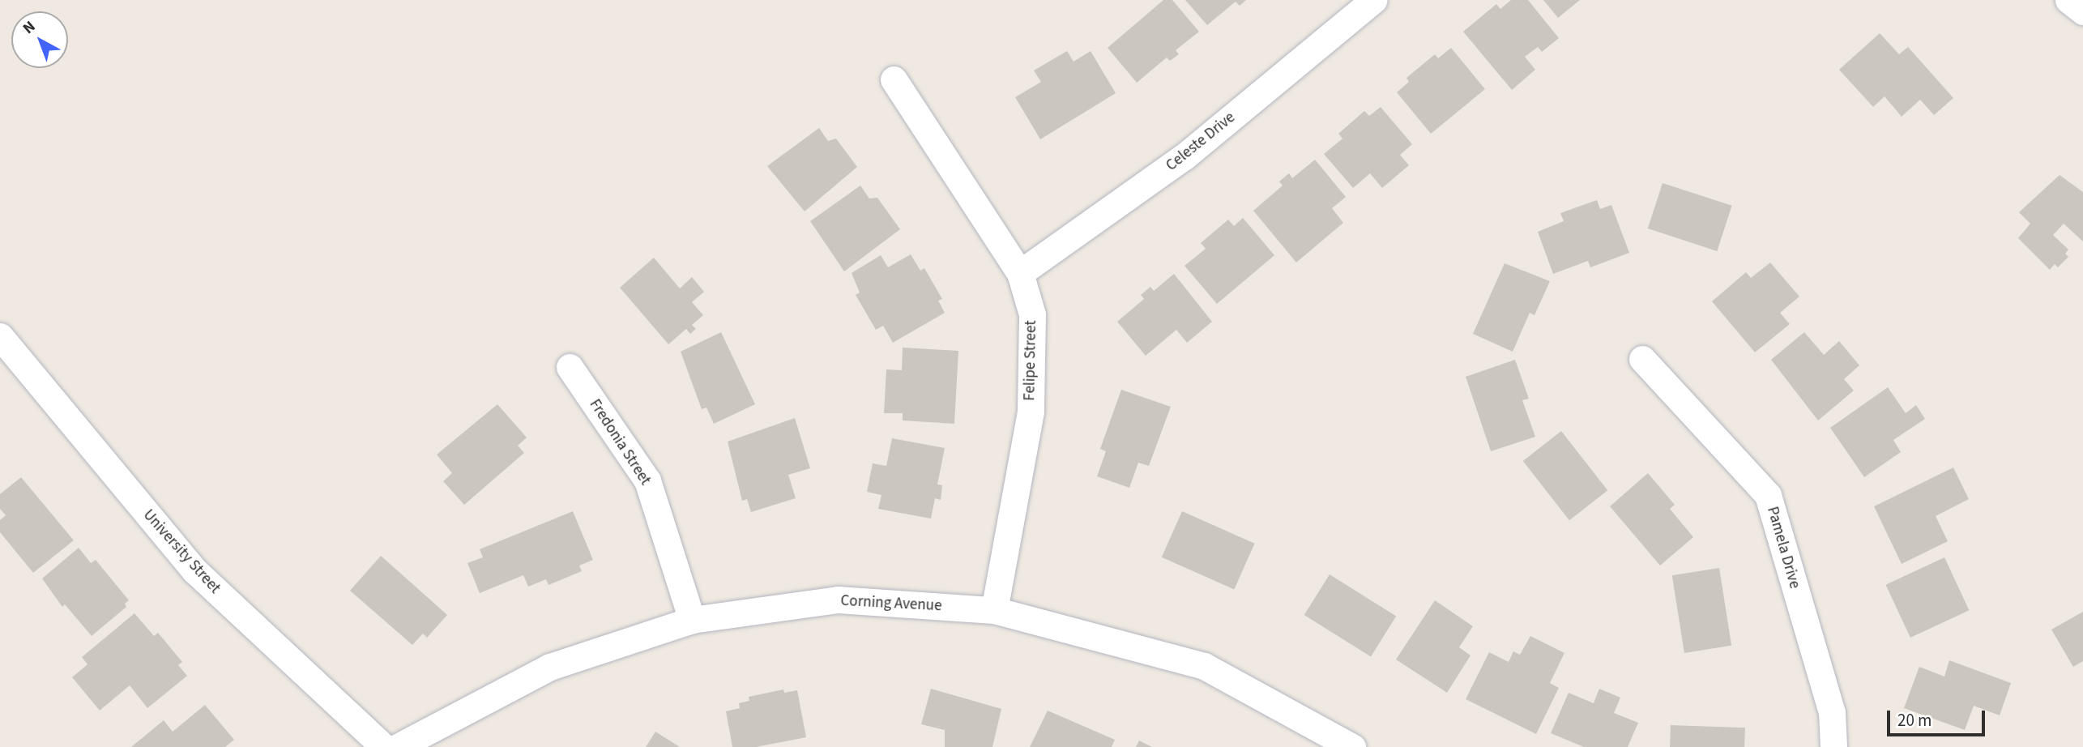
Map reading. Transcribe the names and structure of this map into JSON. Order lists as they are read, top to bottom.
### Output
{
  "streets": {
    "street": [
      "Celeste Drive",
      "Felipe Street",
      "Fredonia Street",
      "Pamela Drive",
      "University Street",
      "Corning Avenue"
    ]
  },
  "crossings": [
    ["Celeste Drive", "Felipe Street"],
    ["Felipe Street", "Corning Avenue"],
    ["Fredonia Street", "Corning Avenue"]
  ],
  "scale_bar": "20 m",
  "north": "top left"
}
